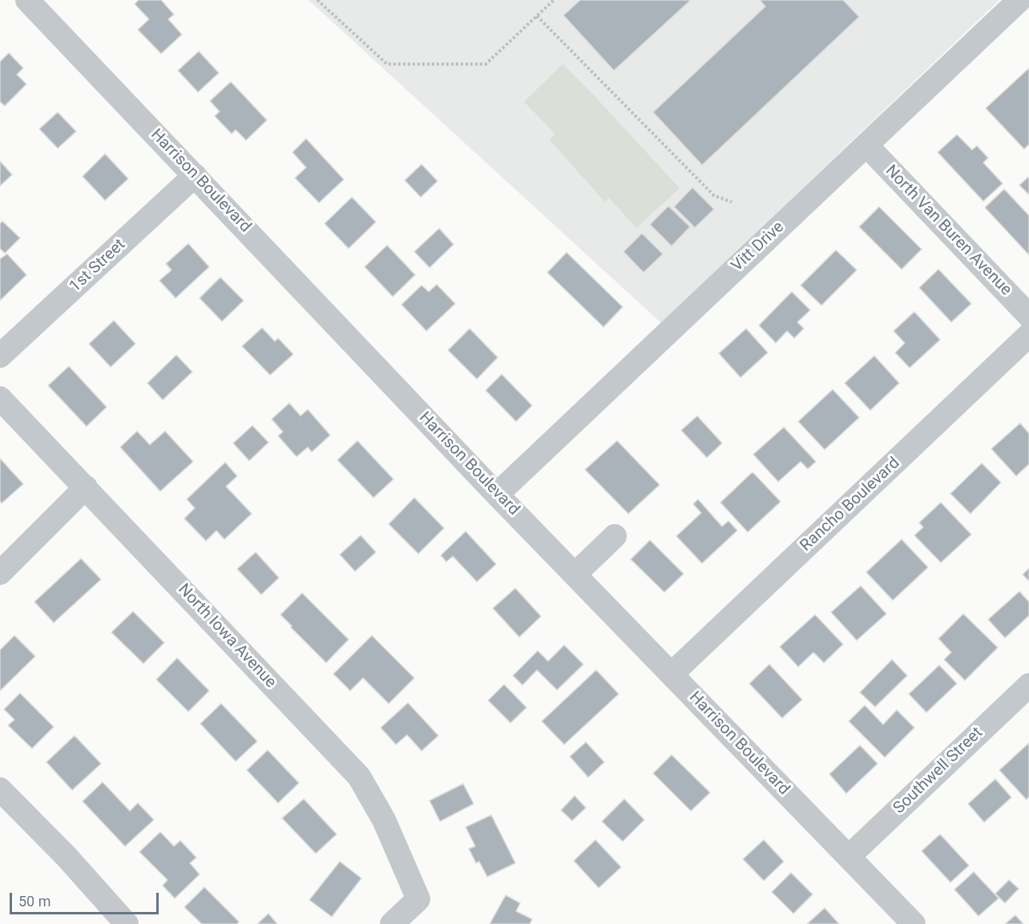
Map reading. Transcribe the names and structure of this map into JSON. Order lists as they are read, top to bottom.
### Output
{
  "streets": {
    "street": [
      "Harrison Boulevard",
      "North Van Buren Avenue",
      "Vitt Drive",
      "1st Street",
      "Rancho Boulevard",
      "North Iowa Avenue",
      "Southwell Street"
    ]
  },
  "crossings": [
    ["Harrison Boulevard", "Vitt Drive"],
    ["Harrison Boulevard", "1st Street"],
    ["Harrison Boulevard", "Rancho Boulevard"],
    ["Harrison Boulevard", "Southwell Street"],
    ["North Van Buren Avenue", "Vitt Drive"]
  ],
  "scale_bar": "50 m"
}
